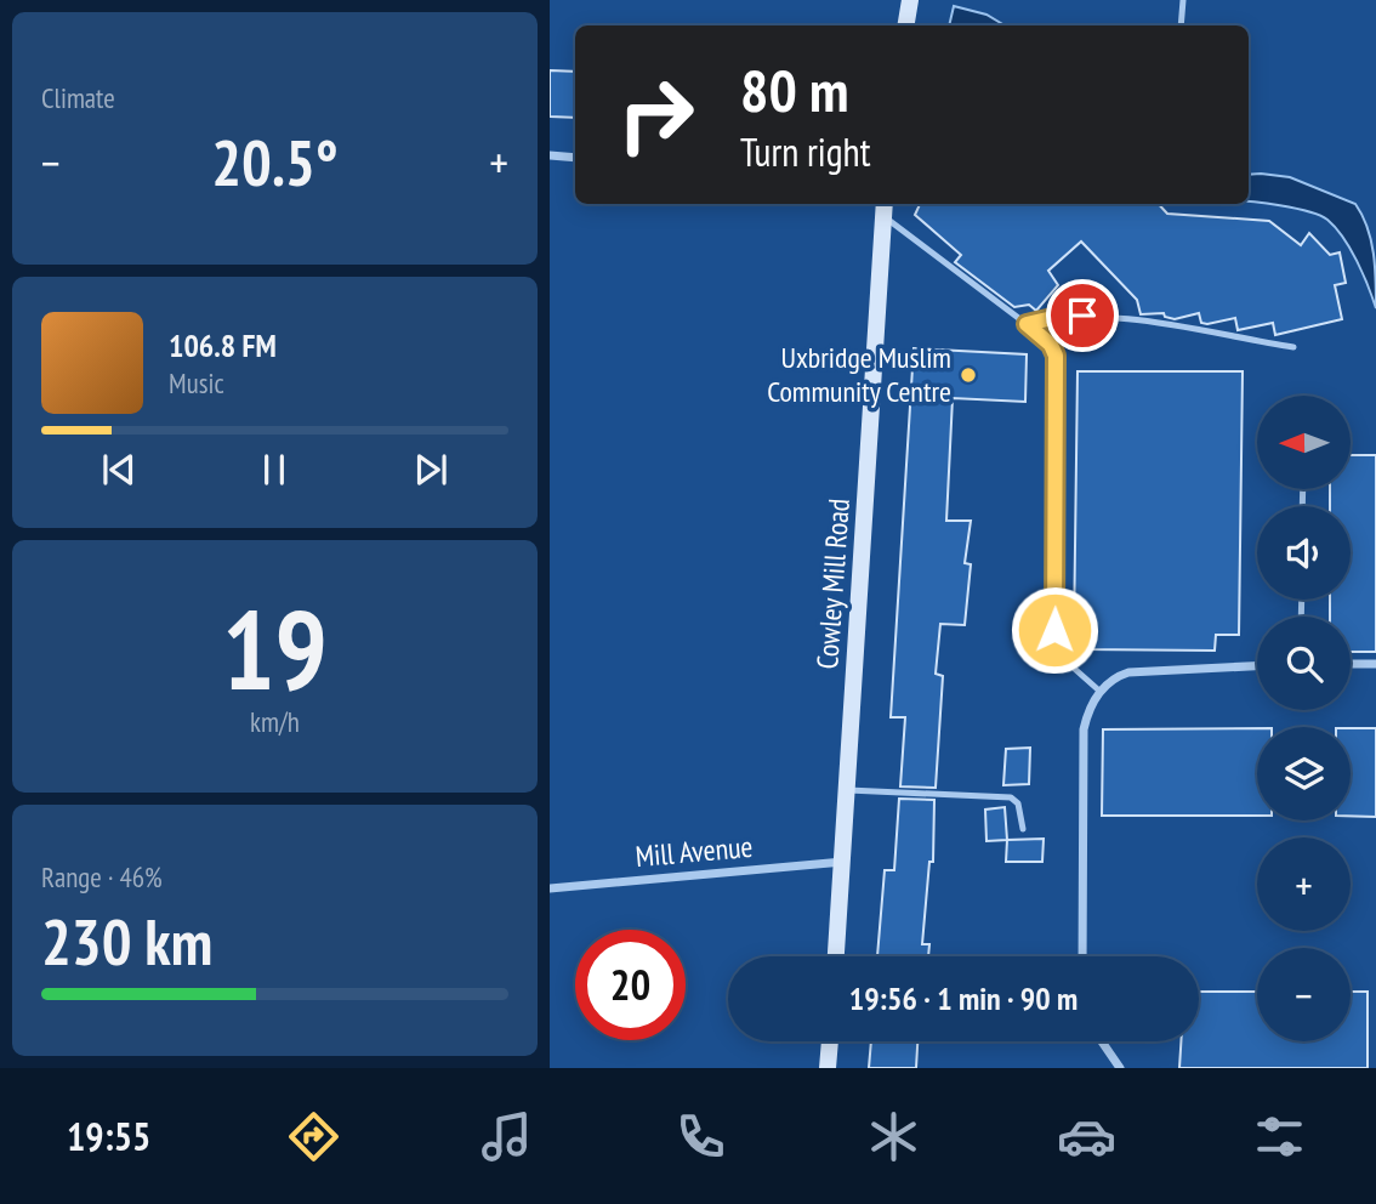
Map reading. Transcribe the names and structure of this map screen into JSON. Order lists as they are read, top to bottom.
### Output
{
  "streets": {
    "street": ["Cowley Mill Road", "Mill Avenue"]
  },
  "crossings": [
    ["Cowley Mill Road", "Mill Avenue"]
  ],
  "places": ["Uxbridge Muslim Community Centre"],
  "north": "left",
  "page": {
    "tile": [
      "Climate",
      ["19", "km/h"],
      ["Range · 46%", "230 km"]
    ],
    "turn": ["80 m", "Turn right"],
    "heat": ["−", "20.5°", "+"],
    "song": ["106.8 FM", "Music"],
    "map_buttons": ["+", "−"],
    "limit": "20",
    "trip": "19:56 · 1 min · 90 m",
    "tabs": "19:55"
  }
}
